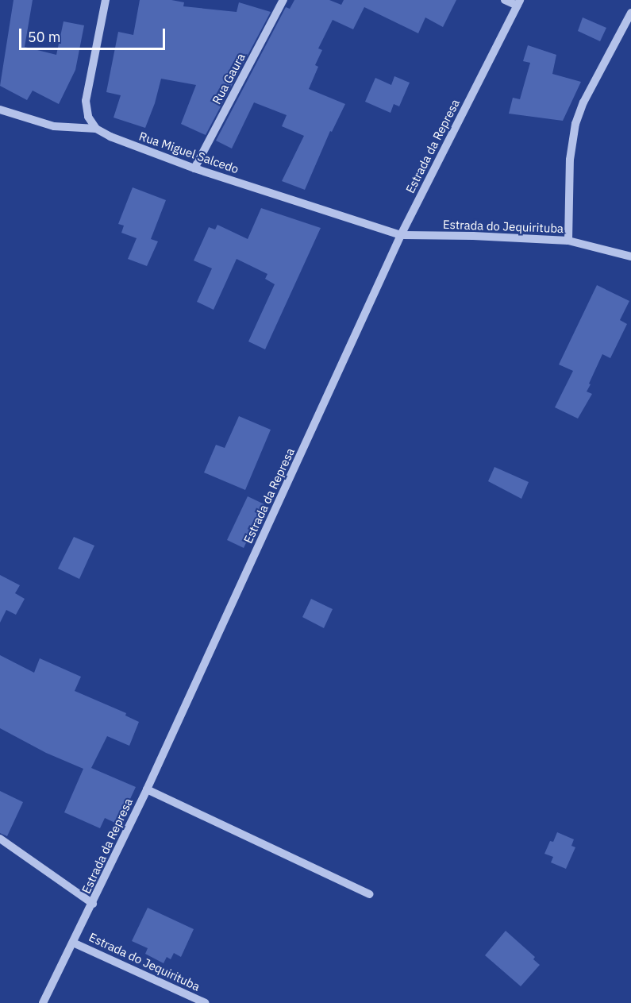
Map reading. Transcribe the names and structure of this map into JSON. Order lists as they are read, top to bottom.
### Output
{
  "streets": {
    "street": [
      "Rua Gaura",
      "Estrada da Represa",
      "Rua Miguel Salcedo",
      "Estrada do Jequirituba"
    ]
  },
  "crossings": [
    ["Rua Gaura", "Rua Miguel Salcedo"],
    ["Estrada da Represa", "Rua Miguel Salcedo"],
    ["Estrada da Represa", "Estrada do Jequirituba"],
    ["Rua Miguel Salcedo", "Estrada do Jequirituba"]
  ],
  "scale_bar": "50 m"
}
